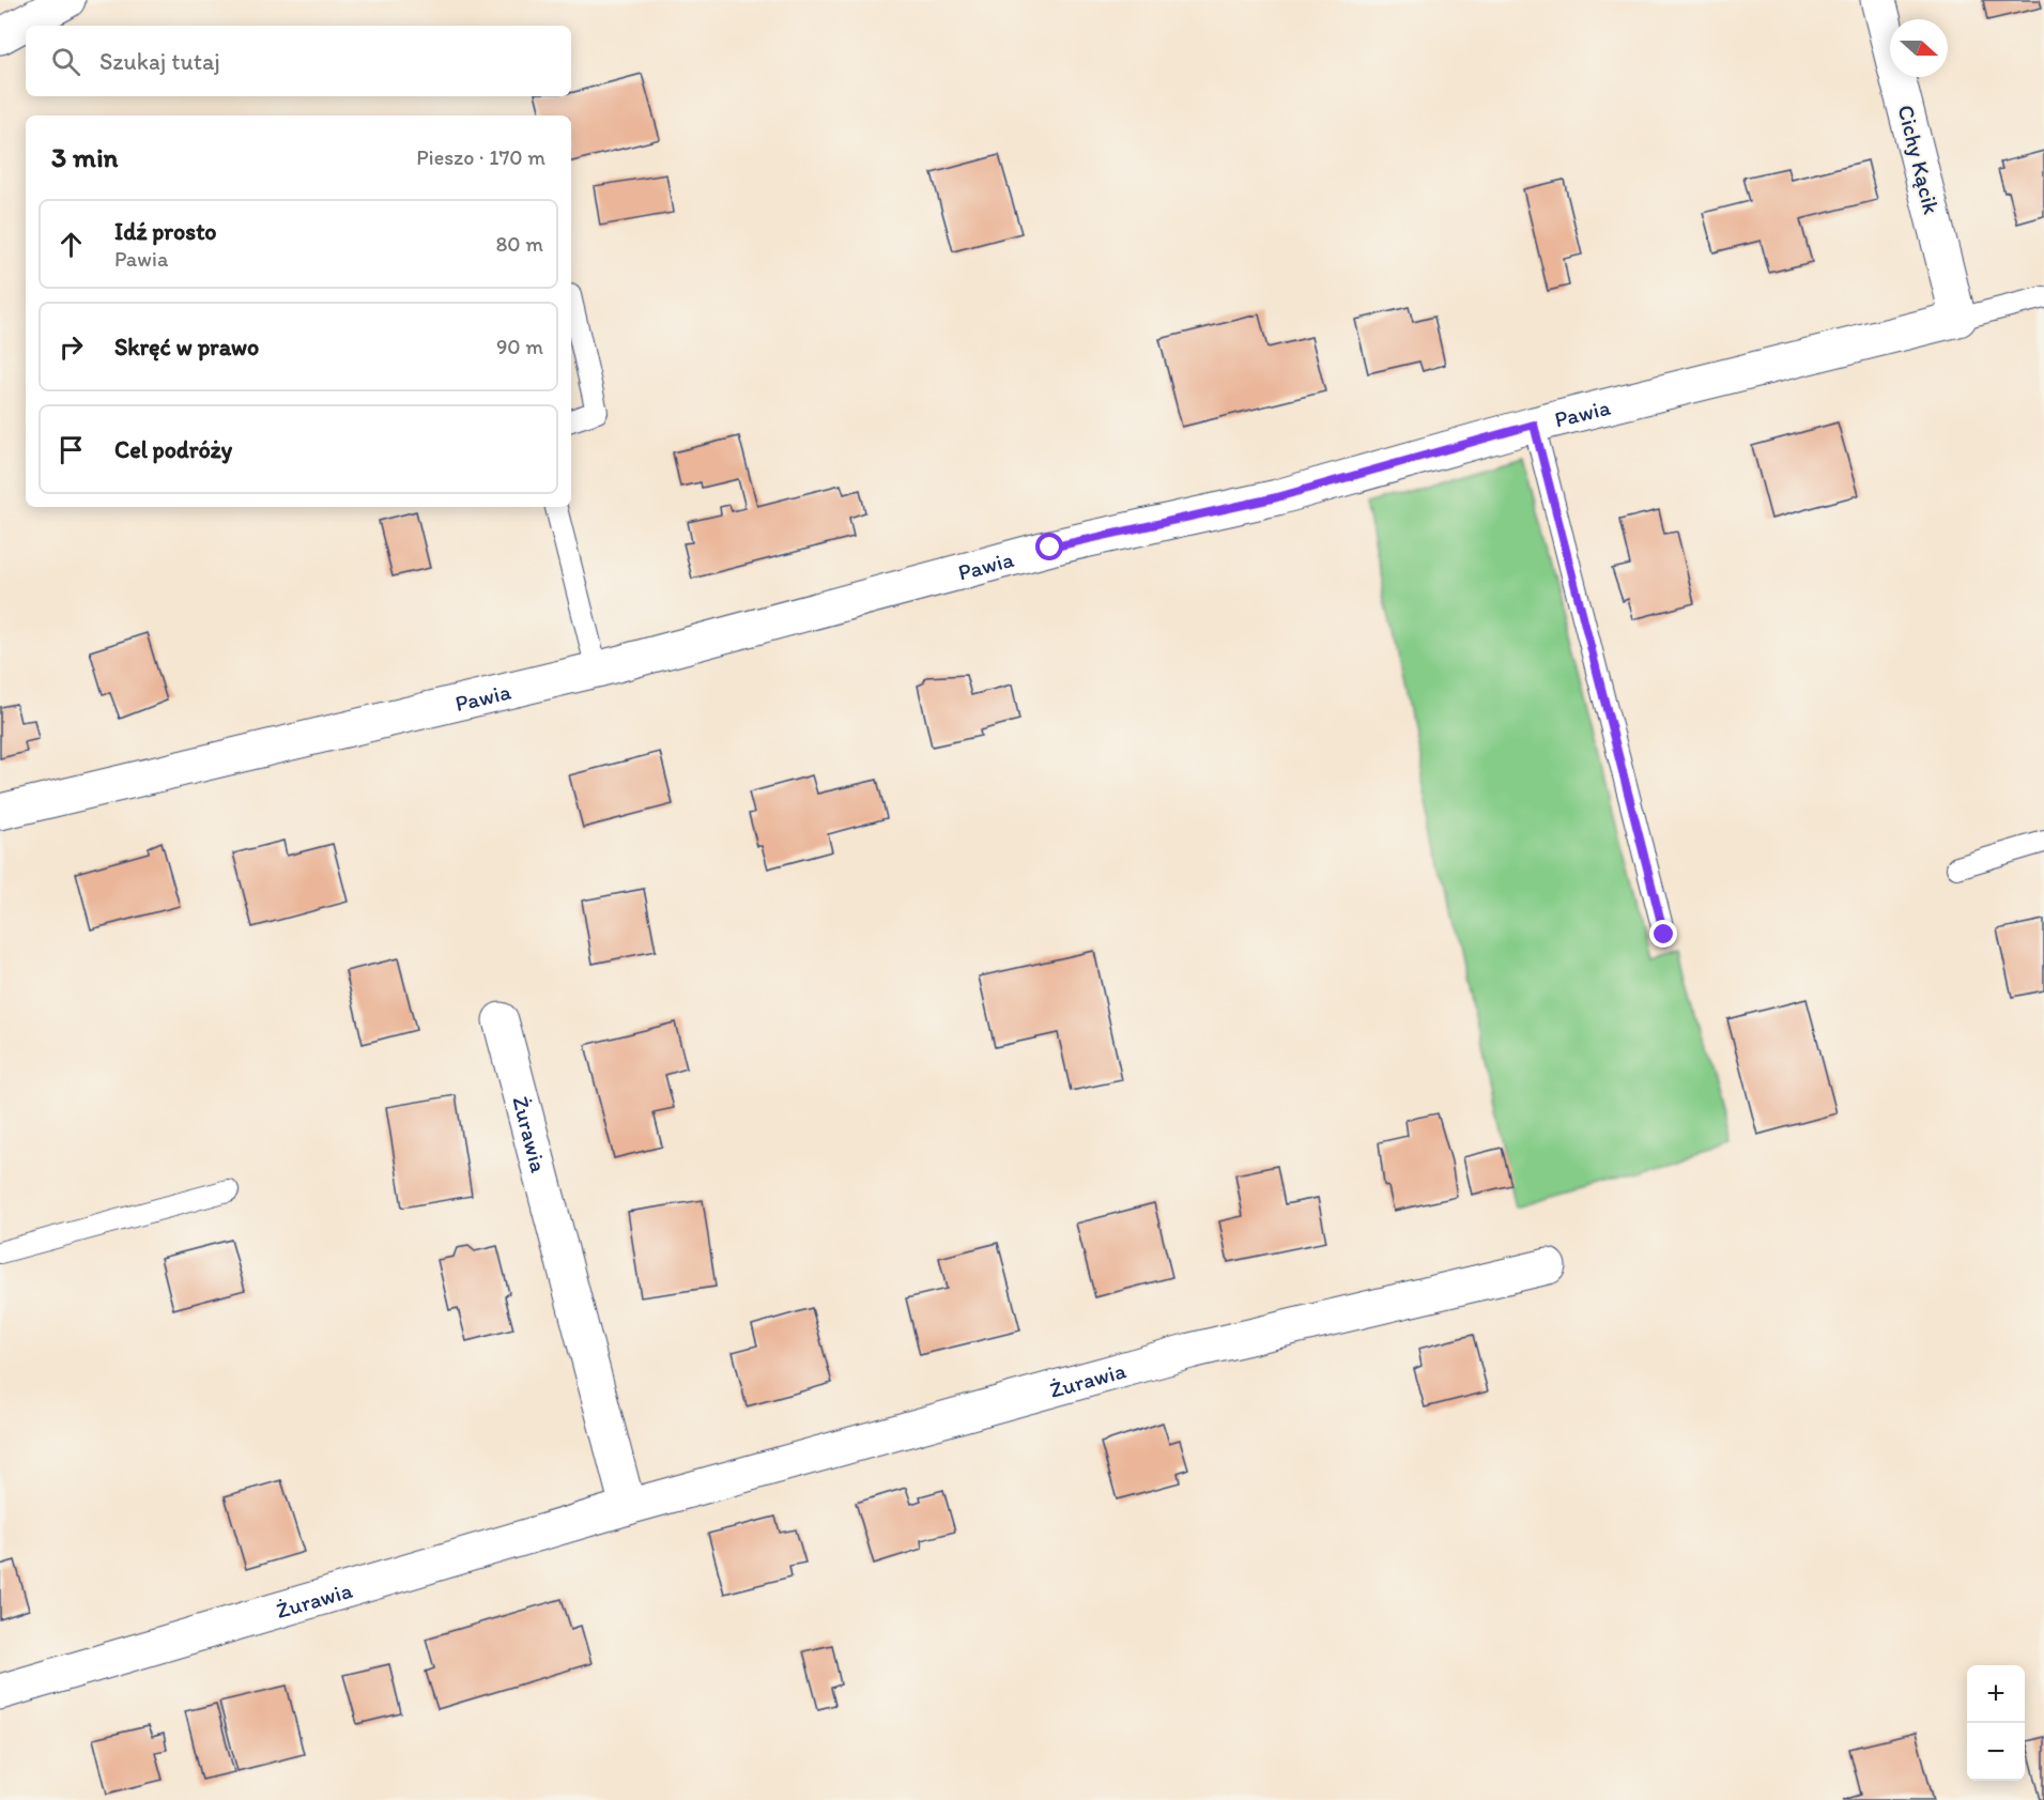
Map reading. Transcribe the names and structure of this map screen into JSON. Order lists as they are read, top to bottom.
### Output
{
  "streets": {
    "street": ["Cichy Kącik", "Pawia", "Żurawia"]
  },
  "crossings": [
    ["Cichy Kącik", "Pawia"]
  ],
  "north": "right",
  "page": {
    "search": "Szukaj tutaj",
    "heading": ["3 min", "Pieszo · 170 m"],
    "list": [
      ["Idź prosto", "Pawia", "80 m"],
      ["Skręć w prawo", "90 m"],
      "Cel podróży"
    ],
    "map_buttons": ["+", "−"]
  }
}
